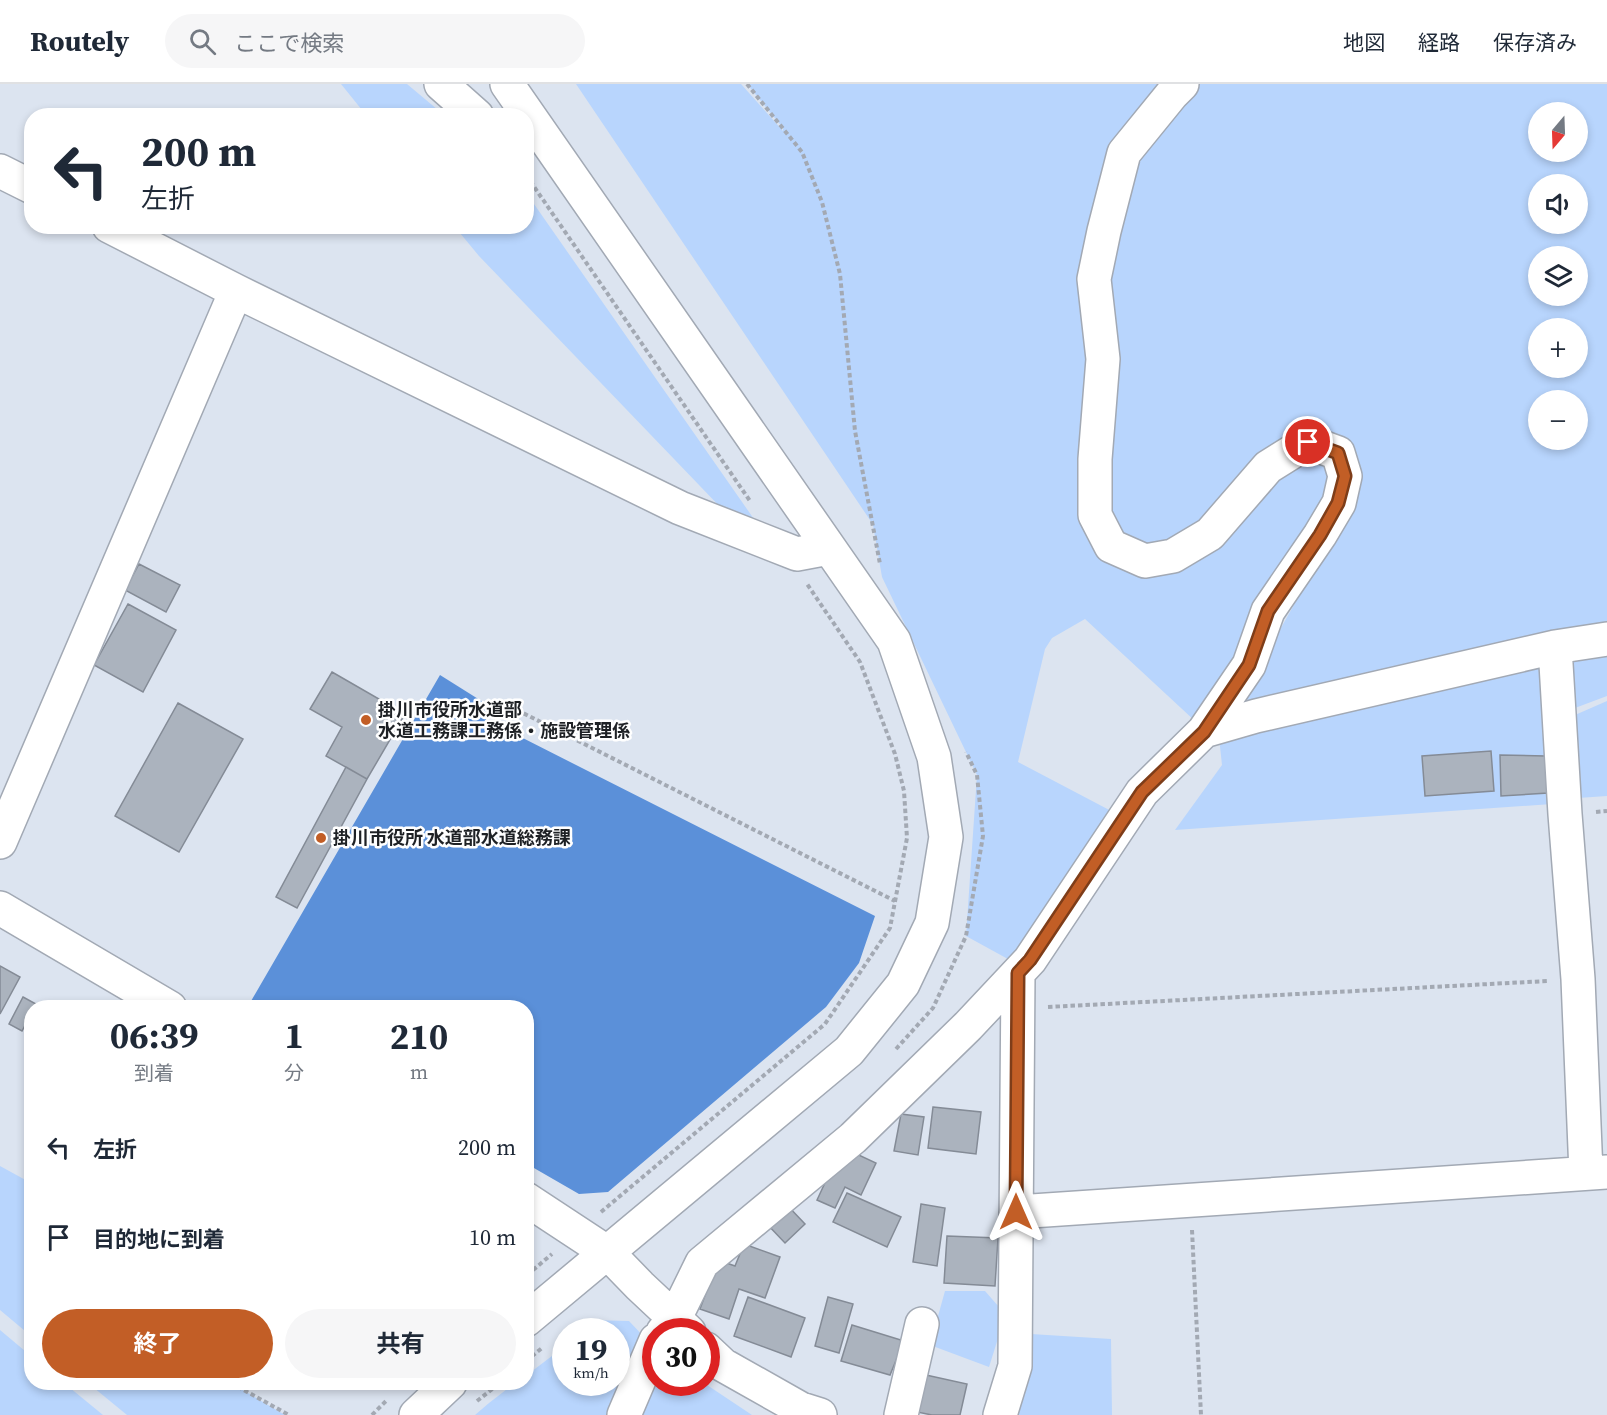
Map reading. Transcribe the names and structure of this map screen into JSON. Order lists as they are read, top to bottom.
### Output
{
  "places": ["掛川市役所水道部 水道工務課工務係・施設管理係", "掛川市役所 水道部水道総務課"],
  "north": "bottom",
  "page": {
    "header": "Routely",
    "search": "ここで検索",
    "nav": ["地図", "経路", "保存済み"],
    "map_buttons": ["+", "−"],
    "turn": ["200 m", "左折"],
    "eta": [
      "06:39",
      "到着",
      "1",
      "分",
      "210",
      "m"
    ],
    "list": [
      {
        "name": "左折",
        "value": "200 m"
      },
      {
        "name": "目的地に到着",
        "value": "10 m"
      }
    ],
    "buttons": ["終了", "共有"],
    "speed": "19 km/h",
    "limit": "30"
  }
}
